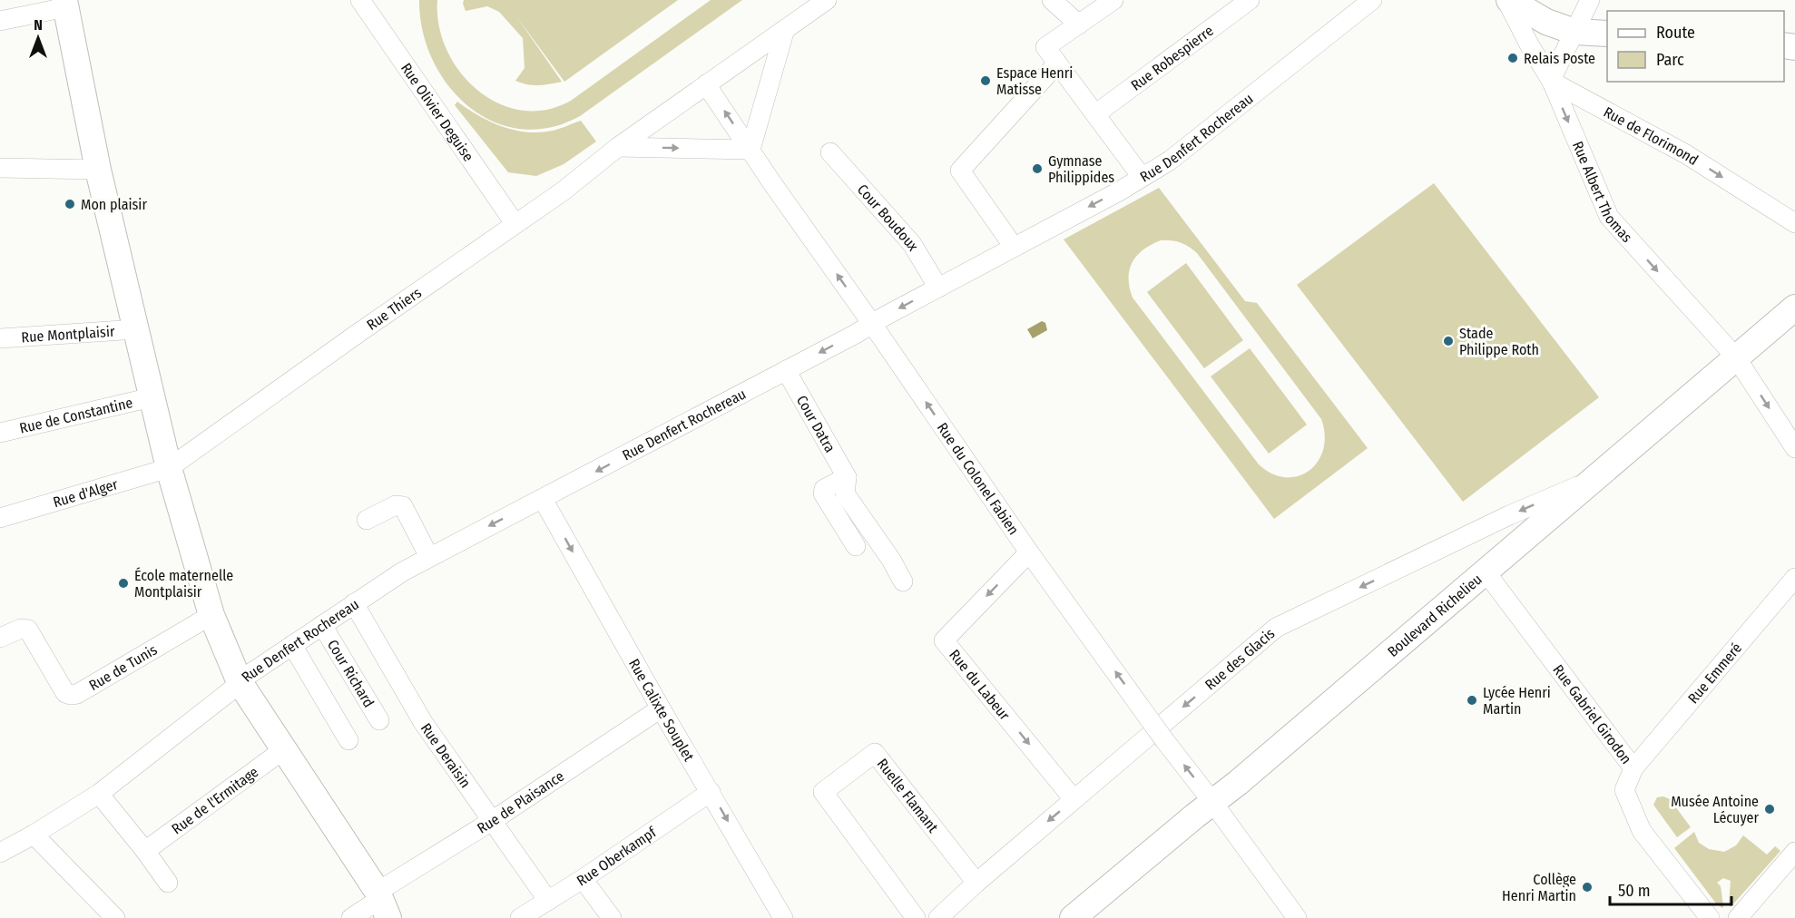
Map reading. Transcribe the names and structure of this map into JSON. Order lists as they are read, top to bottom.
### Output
{
  "streets": {
    "main road": ["Boulevard Richelieu"],
    "street": [
      "Rue Robespierre",
      "Rue Olivier Deguise",
      "Rue Denfert Rochereau",
      "Rue de Florimond",
      "Rue Albert Thomas",
      "Cour Boudoux",
      "Rue Thiers",
      "Rue Montplaisir",
      "Rue de Constantine",
      "Cour Datra",
      "Rue du Colonel Fabien",
      "Rue d'Alger",
      "Rue des Glacis",
      "Rue de Tunis",
      "Cour Richard",
      "Rue Emmeré",
      "Rue du Labeur",
      "Rue Calixte Souplet",
      "Rue Gabriel Girodon",
      "Rue Deraisin",
      "Ruelle Flamant",
      "Rue de l'Ermitage",
      "Rue de Plaisance",
      "Rue Oberkampf"
    ]
  },
  "crossings": [
    ["Rue Olivier Deguise", "Rue Thiers"],
    ["Rue Denfert Rochereau", "Cour Boudoux"],
    ["Rue Denfert Rochereau", "Cour Datra"],
    ["Rue Denfert Rochereau", "Rue du Colonel Fabien"],
    ["Rue Denfert Rochereau", "Cour Richard"],
    ["Rue Denfert Rochereau", "Rue Calixte Souplet"],
    ["Rue Denfert Rochereau", "Rue Deraisin"],
    ["Rue de Florimond", "Rue Albert Thomas"],
    ["Rue Albert Thomas", "Boulevard Richelieu"],
    ["Rue Thiers", "Rue du Colonel Fabien"],
    ["Rue Thiers", "Rue d'Alger"],
    ["Rue du Colonel Fabien", "Boulevard Richelieu"],
    ["Rue du Colonel Fabien", "Rue du Labeur"],
    ["Boulevard Richelieu", "Rue des Glacis"],
    ["Boulevard Richelieu", "Rue Gabriel Girodon"],
    ["Rue des Glacis", "Rue du Labeur"],
    ["Rue des Glacis", "Ruelle Flamant"],
    ["Rue Emmeré", "Rue Gabriel Girodon"],
    ["Rue Calixte Souplet", "Rue de Plaisance"],
    ["Rue Calixte Souplet", "Rue Oberkampf"],
    ["Rue Deraisin", "Rue de Plaisance"],
    ["Rue Deraisin", "Rue Oberkampf"]
  ],
  "one_way": [
    "Rue Denfert Rochereau",
    "Rue de Florimond",
    "Rue Albert Thomas",
    "Rue du Colonel Fabien",
    "Rue des Glacis",
    "Rue Calixte Souplet"
  ],
  "places": [
    "Relais Poste",
    "Espace Henri Matisse",
    "Gymnase Philippides",
    "Mon plaisir",
    "Stade Philippe Roth",
    "École maternelle Montplaisir",
    "Lycée Henri Martin",
    "Musée Antoine Lécuyer",
    "Collège Henri Martin"
  ],
  "legend": ["Route", "Parc"],
  "scale_bar": "50 m",
  "north": "top"
}
